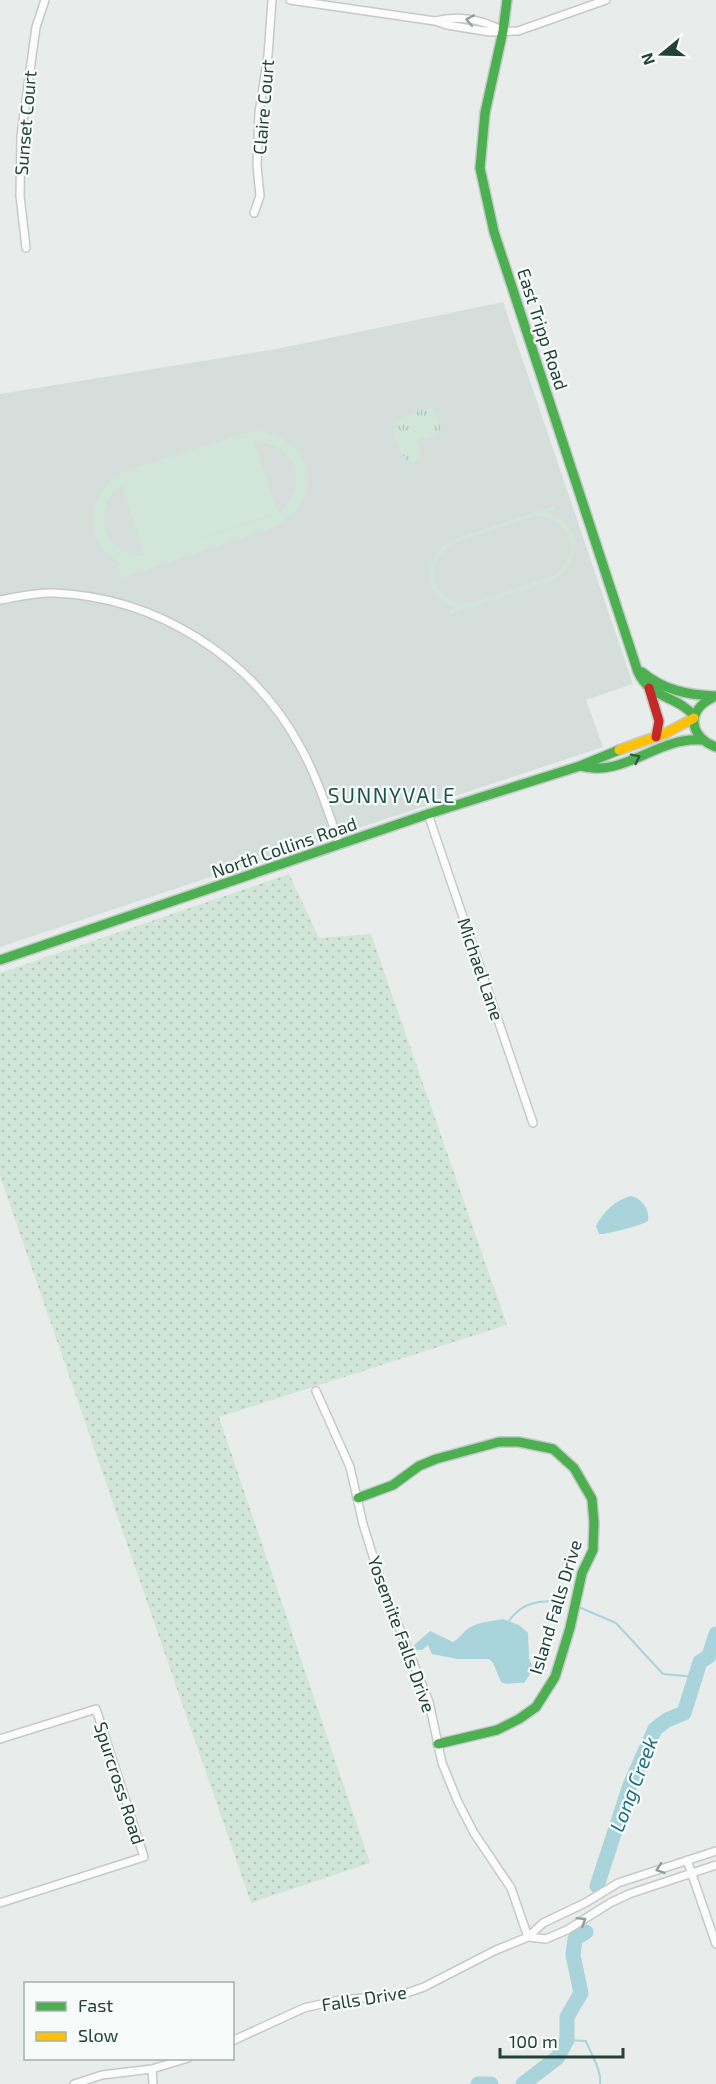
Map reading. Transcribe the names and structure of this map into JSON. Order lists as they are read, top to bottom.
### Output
{
  "streets": {
    "street": [
      "Claire Court",
      "Sunset Court",
      "East Tripp Road",
      "North Collins Road",
      "Michael Lane",
      "Island Falls Drive",
      "Yosemite Falls Drive",
      "Spurcross Road",
      "Falls Drive"
    ]
  },
  "crossings": [
    ["East Tripp Road", "North Collins Road"],
    ["North Collins Road", "Michael Lane"],
    ["Island Falls Drive", "Yosemite Falls Drive"],
    ["Yosemite Falls Drive", "Falls Drive"]
  ],
  "districts": ["SUNNYVALE"],
  "water": ["Long Creek"],
  "legend": ["Fast", "Slow"],
  "scale_bar": "100 m",
  "north": "left"
}
